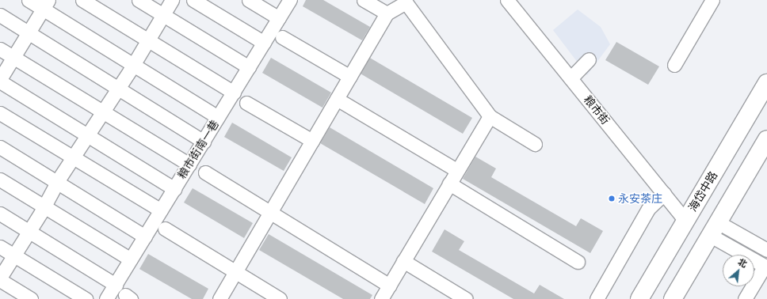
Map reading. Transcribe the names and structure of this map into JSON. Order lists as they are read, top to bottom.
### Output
{
  "streets": {
    "main road": ["海岱中路"],
    "street": ["粮市街", "粮市街南一巷"]
  },
  "crossings": [
    ["粮市街", "海岱中路"]
  ],
  "places": ["永安茶庄"],
  "north": "top right"
}
